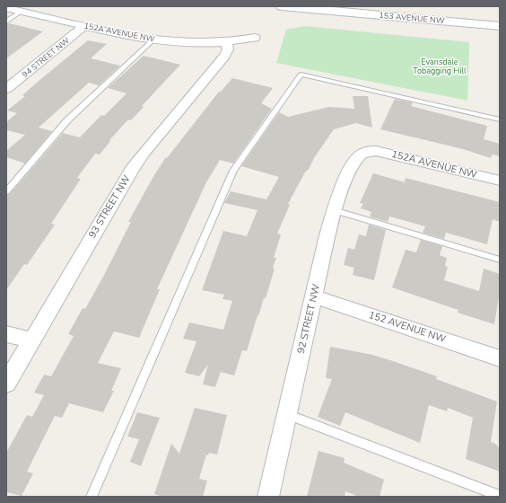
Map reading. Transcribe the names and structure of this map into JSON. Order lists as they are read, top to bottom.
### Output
{
  "streets": {
    "main road": ["153 AVENUE NW"],
    "street": [
      "152A AVENUE NW",
      "94 STREET NW",
      "93 STREET NW",
      "92 STREET NW",
      "152 AVENUE NW"
    ]
  },
  "crossings": [
    ["152A AVENUE NW", "94 STREET NW"],
    ["152A AVENUE NW", "93 STREET NW"],
    ["152A AVENUE NW", "92 STREET NW"],
    ["92 STREET NW", "152 AVENUE NW"]
  ],
  "parks": ["Evansdale Tobagging Hill"]
}
